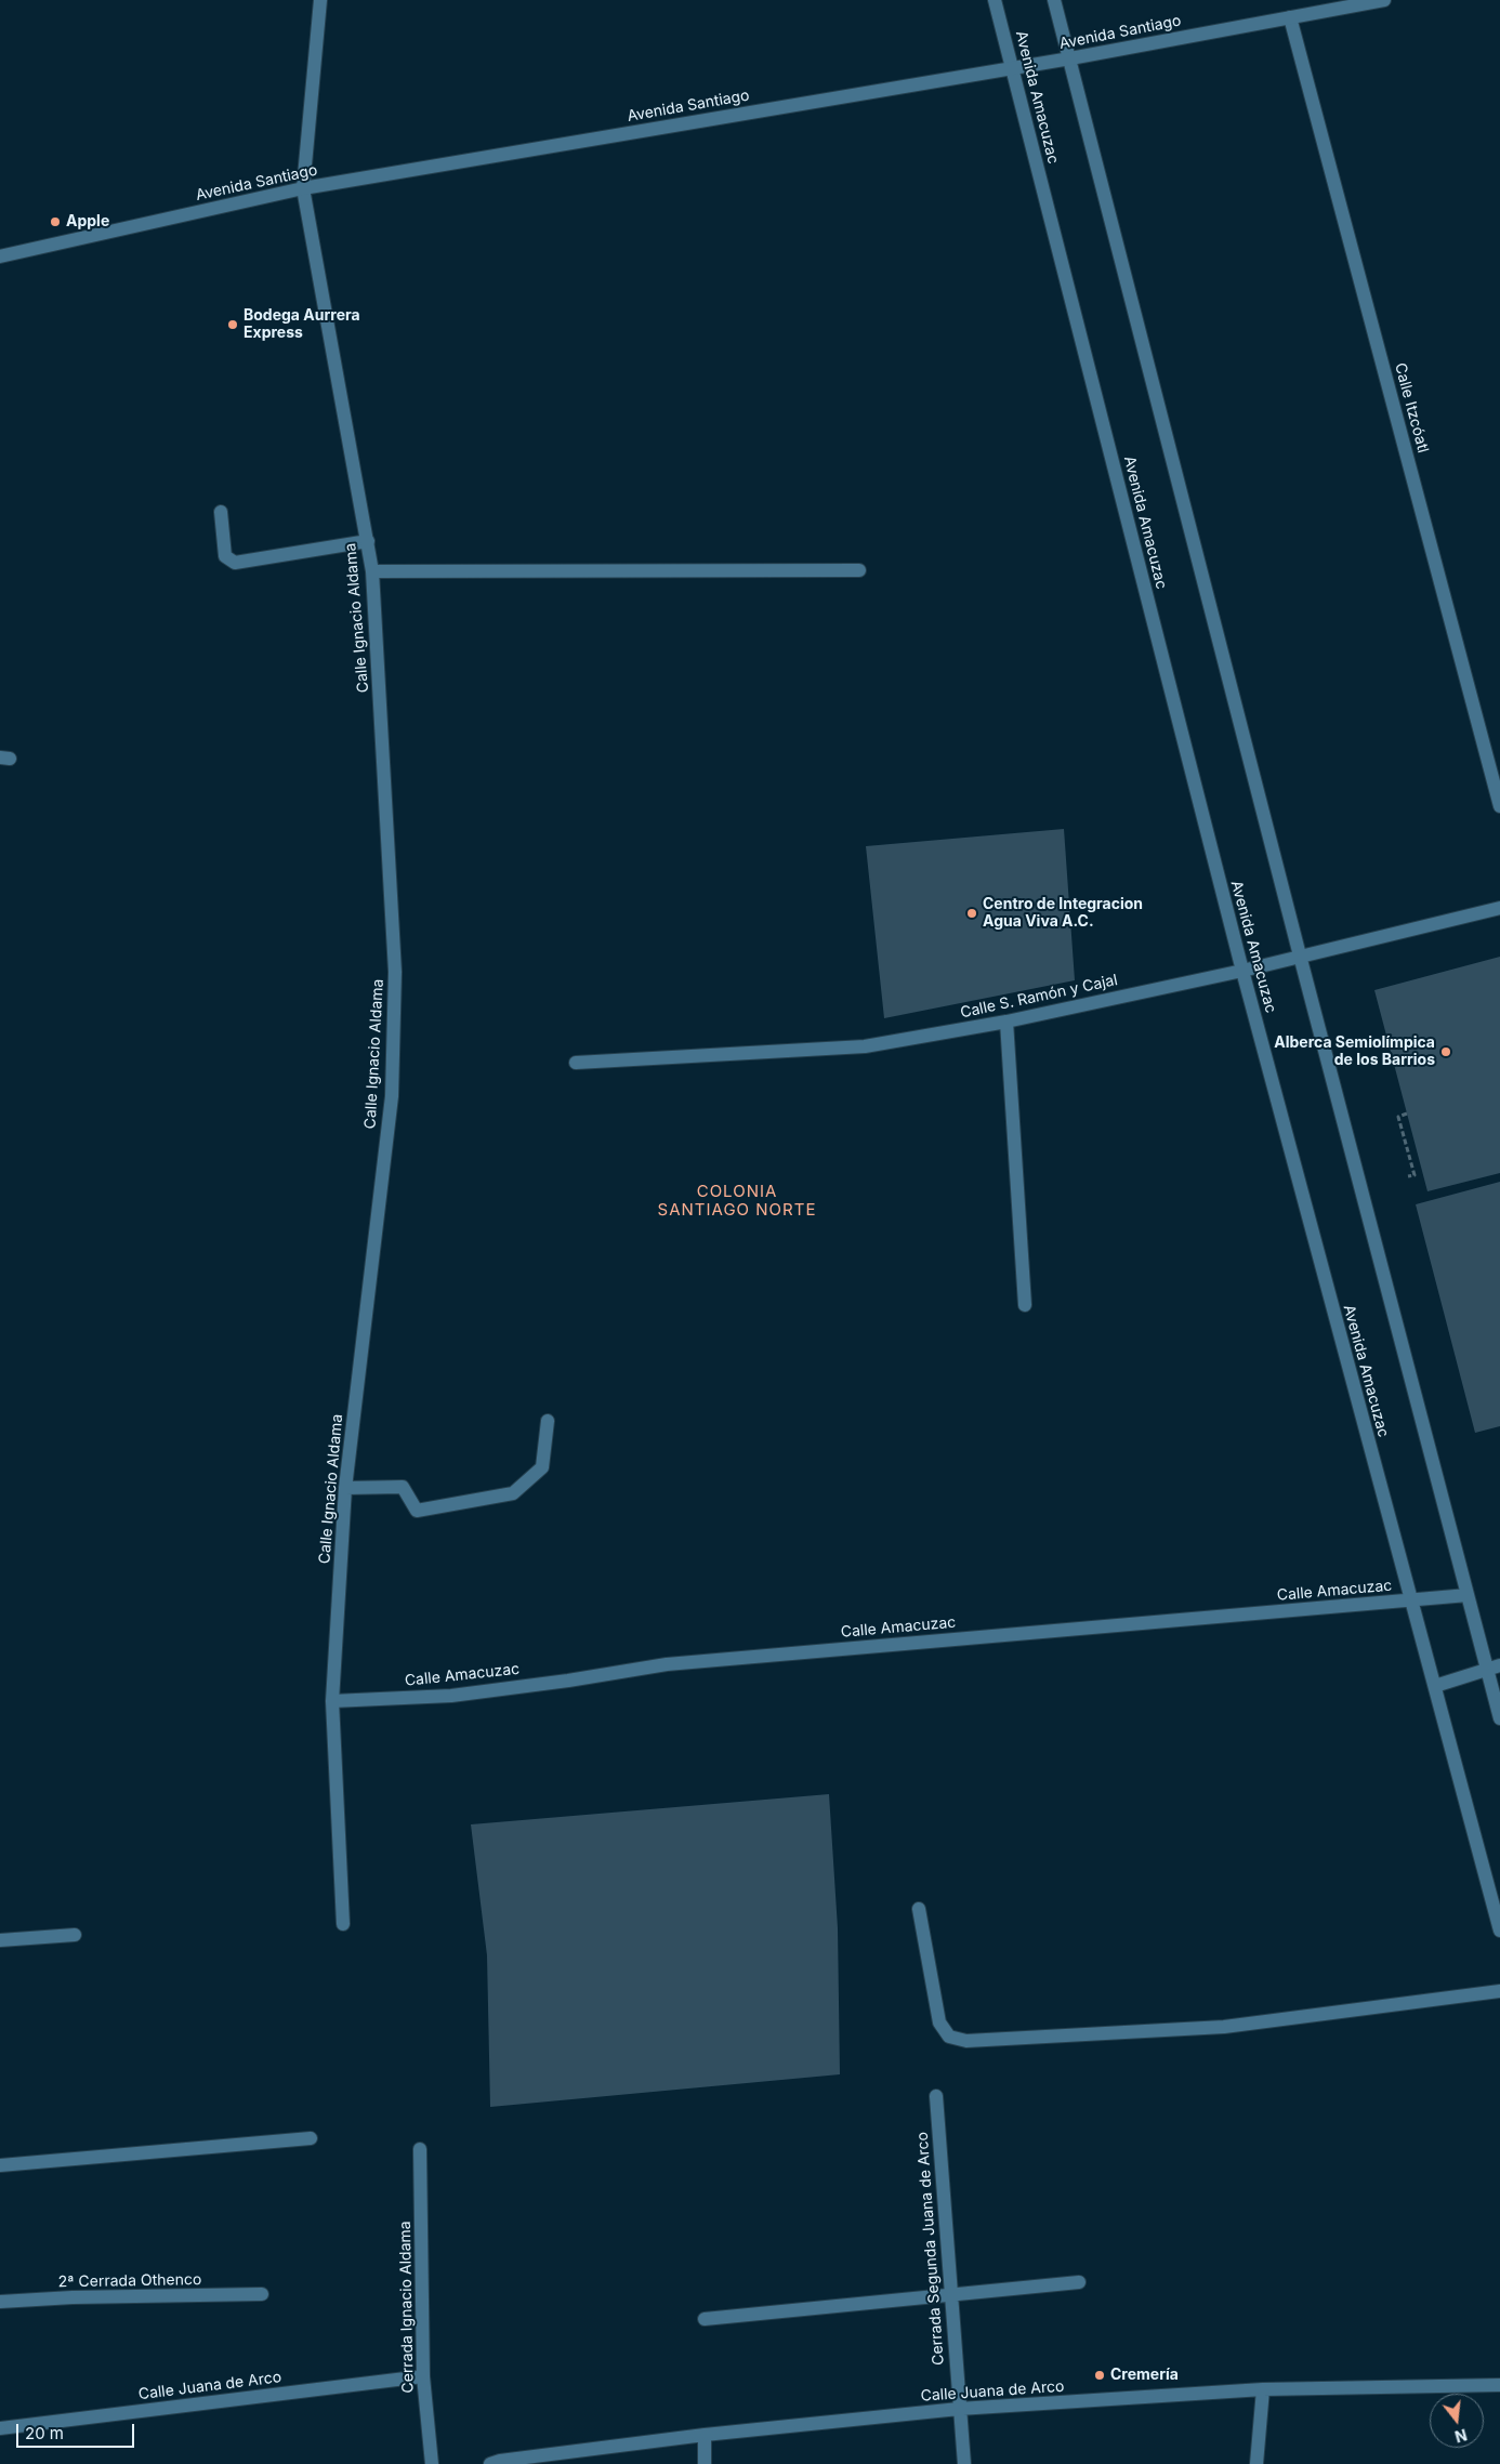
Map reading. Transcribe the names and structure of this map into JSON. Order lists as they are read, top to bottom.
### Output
{
  "streets": {
    "street": [
      "Avenida Santiago",
      "Avenida Amacuzac",
      "Calle Itzcóatl",
      "Calle Ignacio Aldama",
      "Calle S. Ramón y Cajal",
      "Calle Amacuzac",
      "Cerrada Segunda Juana de Arco",
      "2ª Cerrada Othenco",
      "Cerrada Ignacio Aldama",
      "Calle Juana de Arco"
    ]
  },
  "crossings": [
    ["Avenida Santiago", "Avenida Amacuzac"],
    ["Avenida Santiago", "Calle Itzcóatl"],
    ["Avenida Santiago", "Calle Ignacio Aldama"],
    ["Avenida Amacuzac", "Calle S. Ramón y Cajal"],
    ["Avenida Amacuzac", "Calle Amacuzac"],
    ["Calle Ignacio Aldama", "Calle Amacuzac"],
    ["Cerrada Segunda Juana de Arco", "Calle Juana de Arco"],
    ["Cerrada Ignacio Aldama", "Calle Juana de Arco"]
  ],
  "districts": ["COLONIA SANTIAGO NORTE"],
  "places": [
    "Apple",
    "Bodega Aurrera Express",
    "Centro de Integracion Agua Viva A.C.",
    "Alberca Semiolímpica de los Barrios",
    "Cremería"
  ],
  "scale_bar": "20 m",
  "north": "bottom"
}
